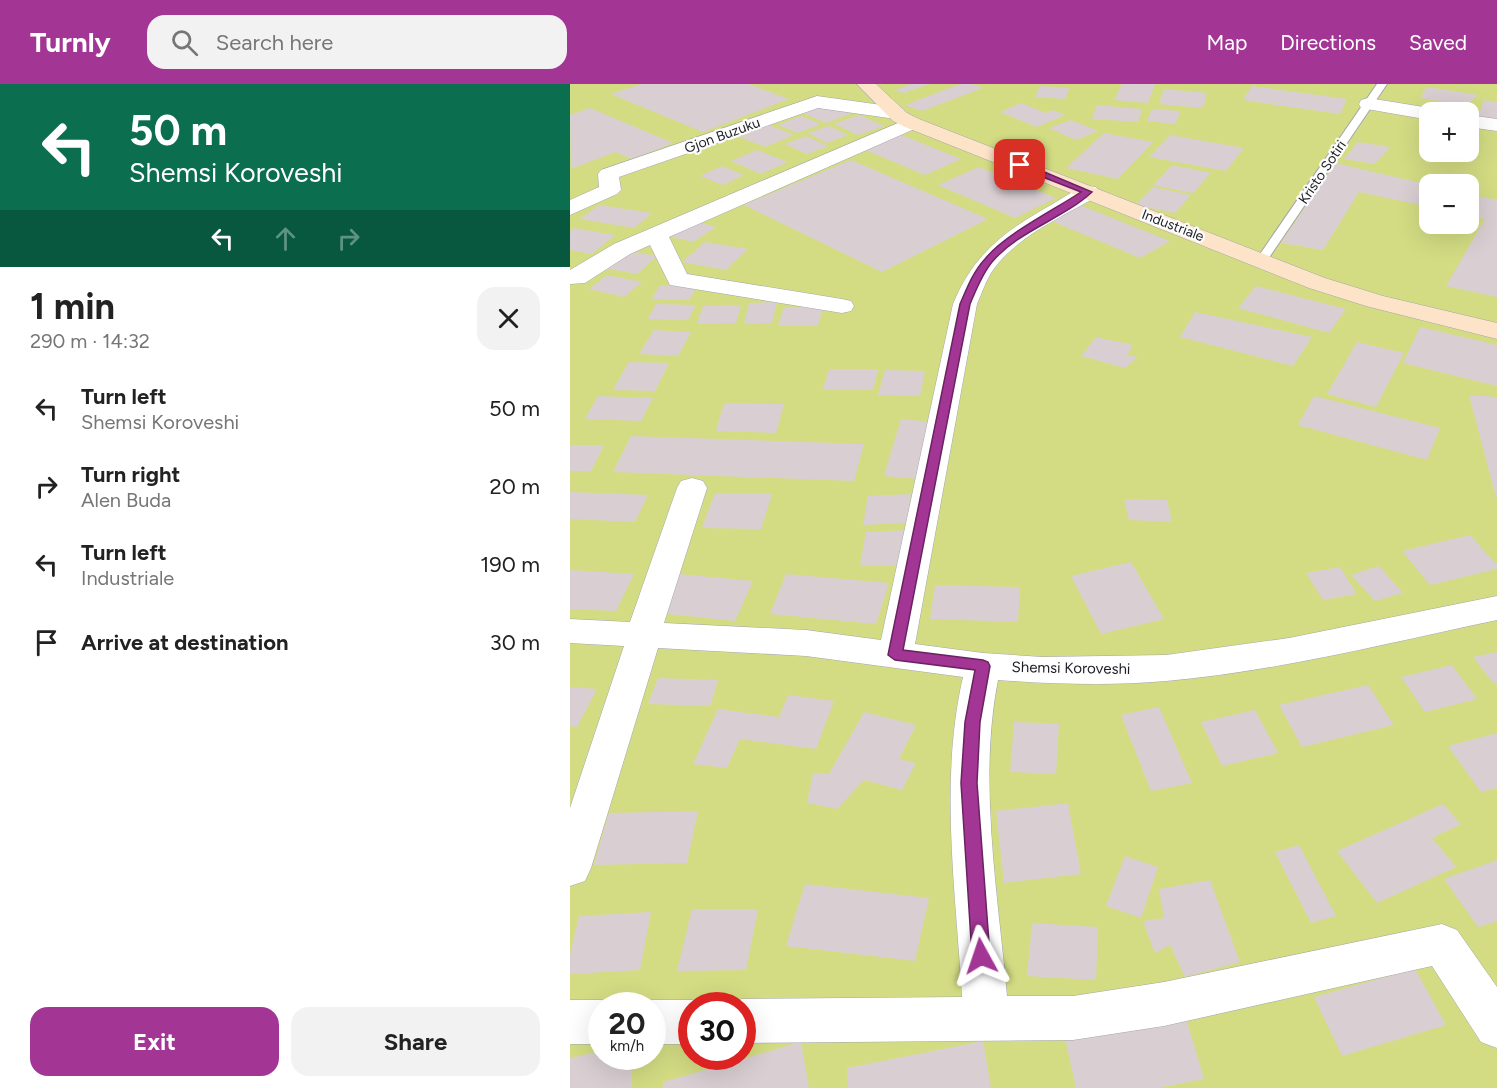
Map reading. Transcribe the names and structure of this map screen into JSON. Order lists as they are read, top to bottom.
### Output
{
  "streets": {
    "main road": ["Industriale"],
    "street": ["Gjon Buzuku", "Shemsi Koroveshi"],
    "lane": ["Kristo Sotiri"]
  },
  "crossings": [
    ["Gjon Buzuku", "Industriale"],
    ["Kristo Sotiri", "Industriale"]
  ],
  "page": {
    "header": "Turnly",
    "search": "Search here",
    "nav": ["Map", "Directions", "Saved"],
    "turn": ["50 m", "Shemsi Koroveshi"],
    "map_buttons": ["+", "−"],
    "heading": ["1 min", "290 m · 14:32"],
    "list": [
      {
        "name": "Turn left",
        "note": "Shemsi Koroveshi",
        "value": "50 m"
      },
      {
        "name": "Turn right",
        "note": "Alen Buda",
        "value": "20 m"
      },
      {
        "name": "Turn left",
        "note": "Industriale",
        "value": "190 m"
      },
      {
        "name": "Arrive at destination",
        "value": "30 m"
      }
    ],
    "speed": "20 km/h",
    "limit": "30",
    "buttons": ["Exit", "Share"]
  }
}
